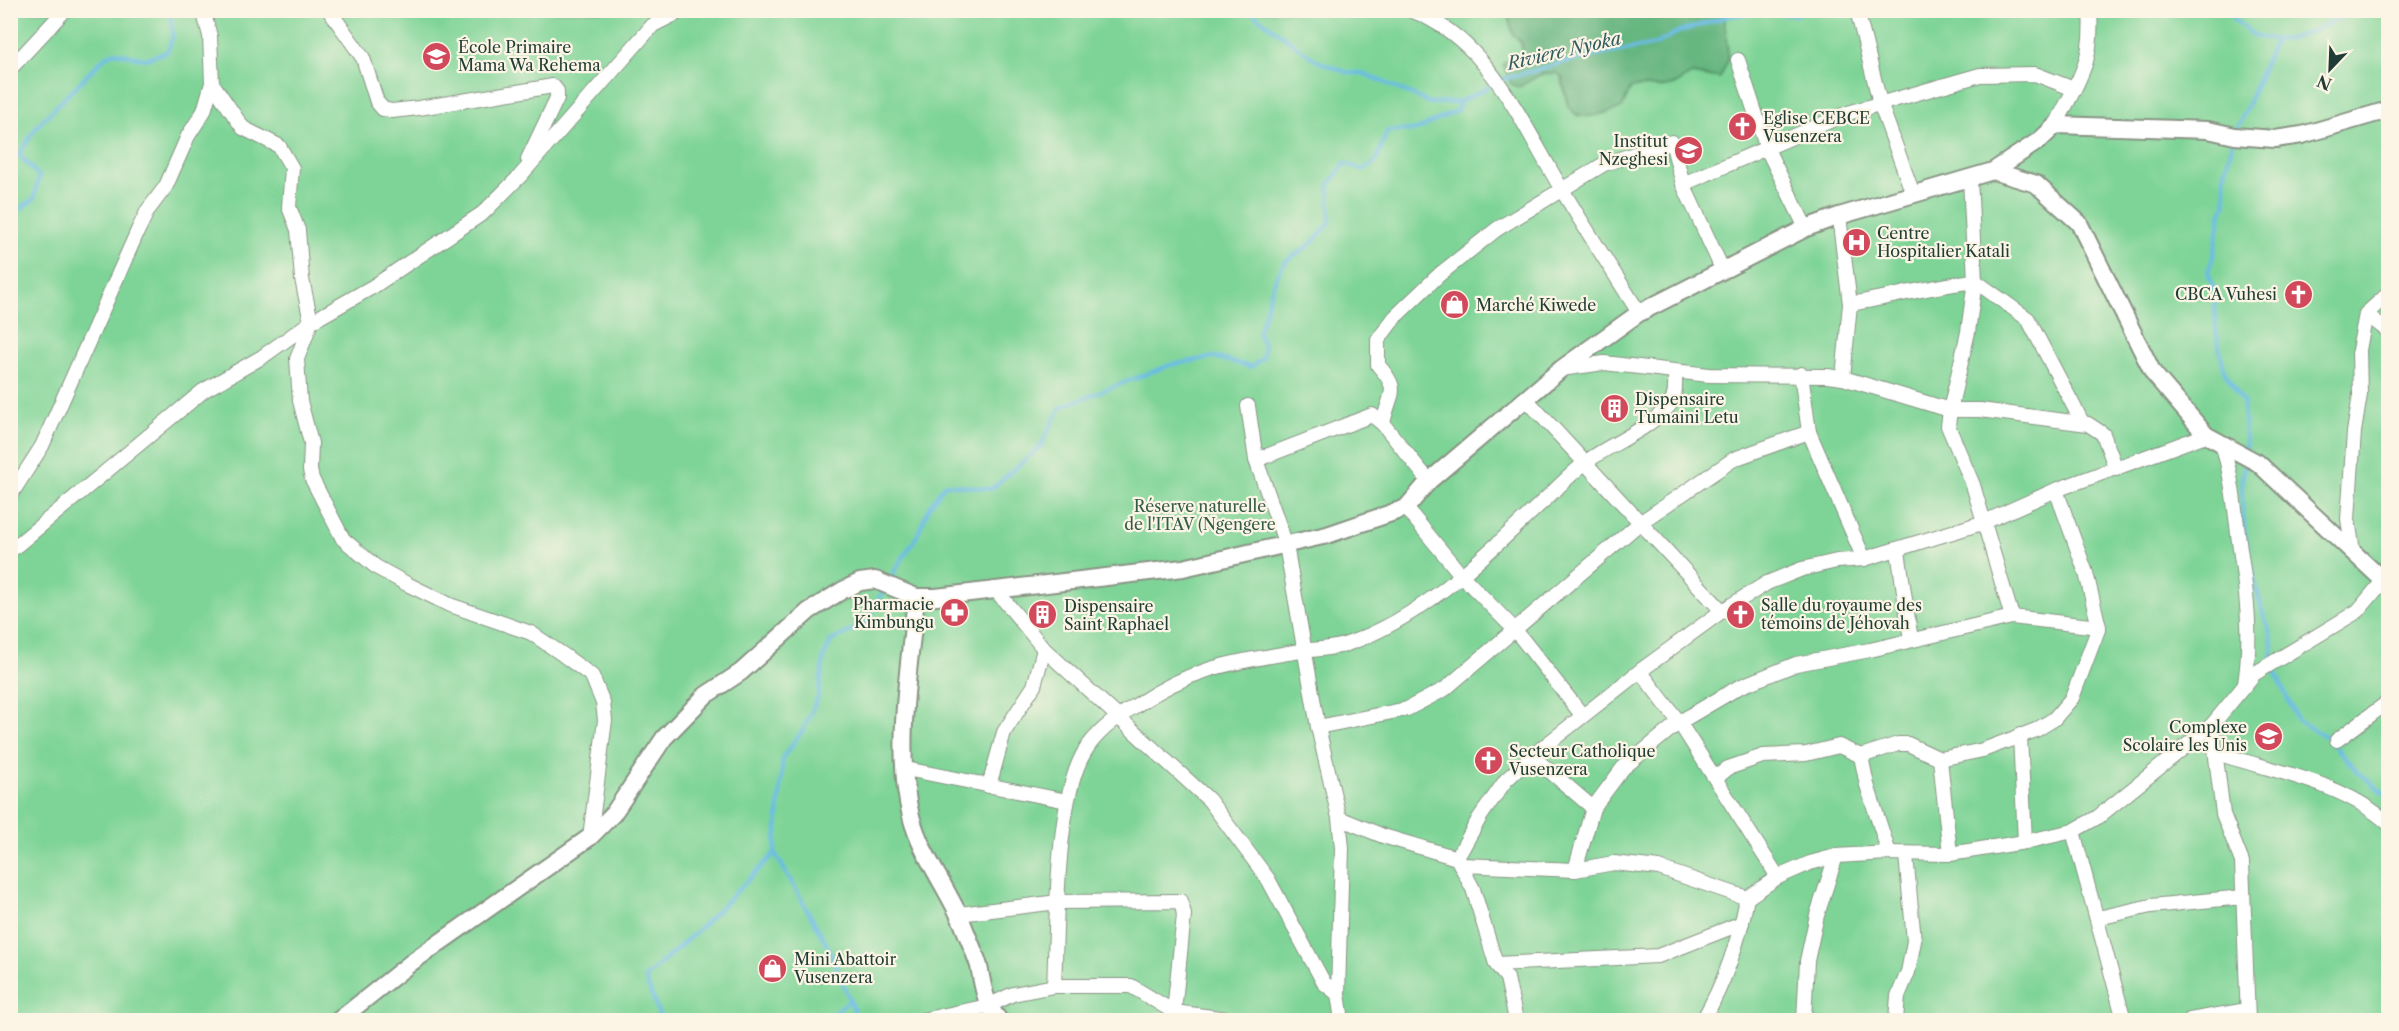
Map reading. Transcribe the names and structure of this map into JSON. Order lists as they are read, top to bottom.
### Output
{
  "water": ["Riviere Nyoka"],
  "parks": ["Réserve naturelle de l'ITAV (Ngengere"],
  "places": {
    "school or university": ["École Primaire Mama Wa Rehema", "Institut Nzeghesi", "Complexe Scolaire les Unis"],
    "church": [
      "Eglise CEBCE Vusenzera",
      "CBCA Vuhesi",
      "Salle du royaume des témoins de Jéhovah",
      "Secteur Catholique Vusenzera"
    ],
    "hospital": ["Centre Hospitalier Katali"],
    "shop": ["Marché Kiwede", "Mini Abattoir Vusenzera"],
    "building": ["Dispensaire Tumaini Letu", "Dispensaire Saint Raphael"],
    "pharmacy": ["Pharmacie Kimbungu"]
  },
  "north": "bottom left"
}
